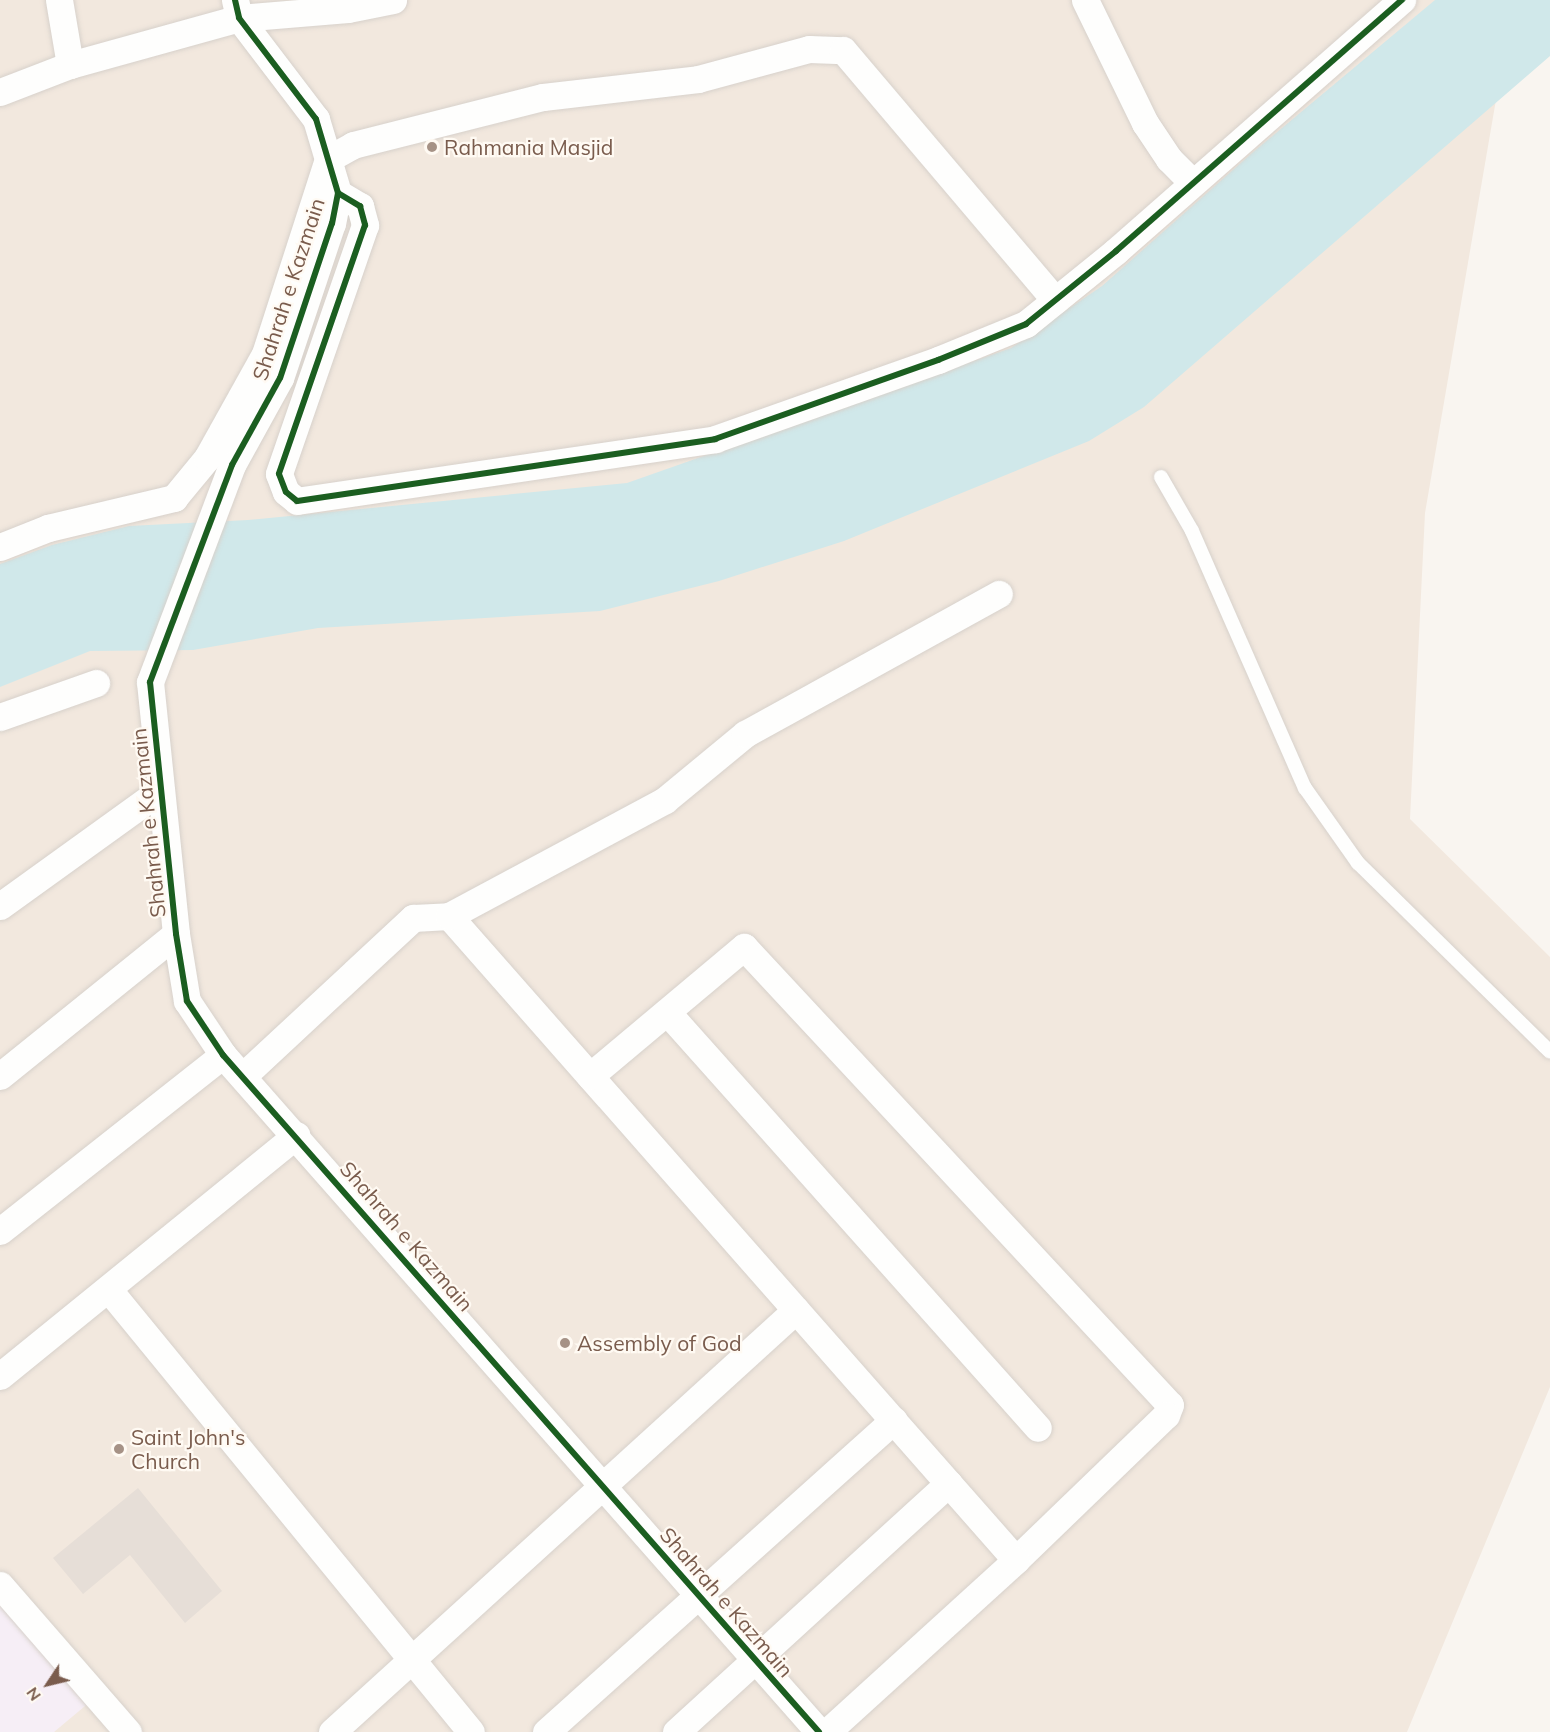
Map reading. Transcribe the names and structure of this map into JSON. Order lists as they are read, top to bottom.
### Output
{
  "streets": {
    "street": ["Shahrah e Kazmain"]
  },
  "places": ["Rahmania Masjid", "Assembly of God", "Saint John's Church"],
  "north": "bottom left"
}
